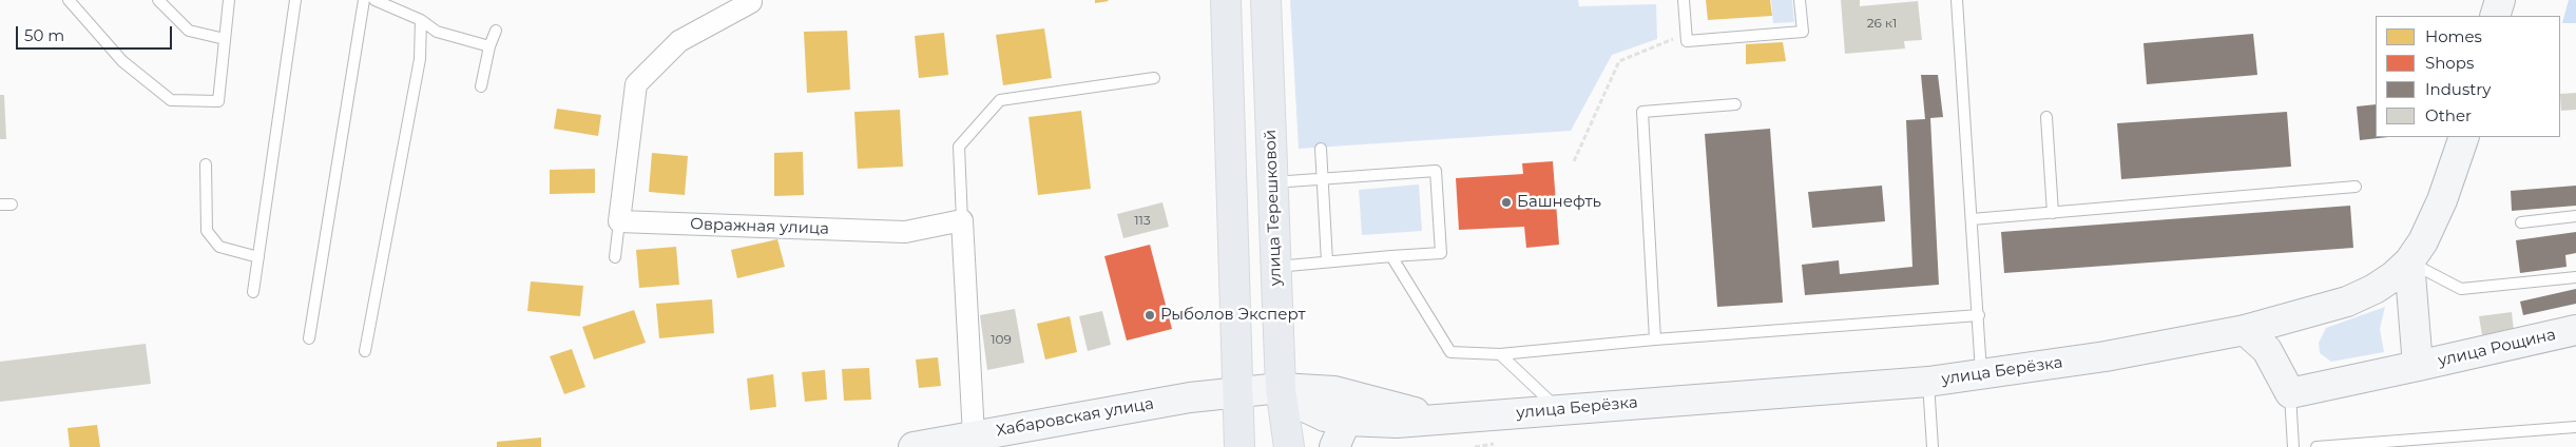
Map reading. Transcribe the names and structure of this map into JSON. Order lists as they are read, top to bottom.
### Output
{
  "streets": {
    "main road": [
      "улица Терешковой",
      "улица Рощина",
      "улица Берёзка",
      "Хабаровская улица"
    ],
    "street": ["Овражная улица"]
  },
  "crossings": [
    ["улица Терешковой", "улица Берёзка"],
    ["улица Берёзка", "Хабаровская улица"]
  ],
  "places": ["Башнефть", "Рыболов Эксперт"],
  "house_numbers": ["26 к1", "113", "109"],
  "legend": [
    "Homes",
    "Shops",
    "Industry",
    "Other"
  ],
  "scale_bar": "50 m"
}
